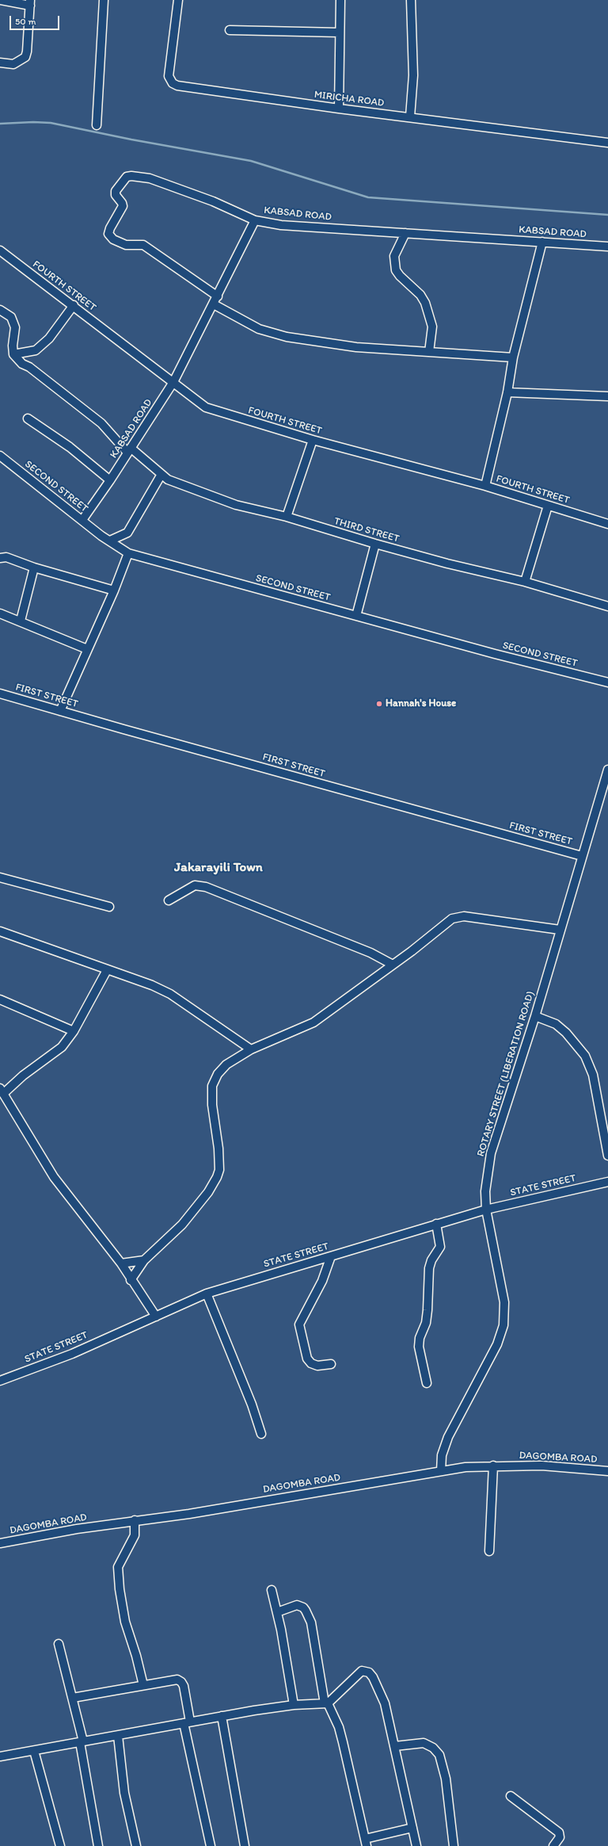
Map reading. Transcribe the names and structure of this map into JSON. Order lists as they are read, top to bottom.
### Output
{
  "streets": {
    "street": [
      "MIRICHA ROAD",
      "KABSAD ROAD",
      "FOURTH STREET",
      "SECOND STREET",
      "THIRD STREET",
      "FIRST STREET",
      "ROTARY STREET (LIBERATION ROAD)",
      "STATE STREET",
      "DAGOMBA ROAD"
    ]
  },
  "crossings": [
    ["KABSAD ROAD", "FOURTH STREET"],
    ["KABSAD ROAD", "SECOND STREET"],
    ["KABSAD ROAD", "THIRD STREET"],
    ["FIRST STREET", "ROTARY STREET (LIBERATION ROAD)"],
    ["ROTARY STREET (LIBERATION ROAD)", "STATE STREET"],
    ["ROTARY STREET (LIBERATION ROAD)", "DAGOMBA ROAD"]
  ],
  "districts": ["Jakarayili Town"],
  "places": ["Hannah's House"],
  "scale_bar": "50 m"
}
